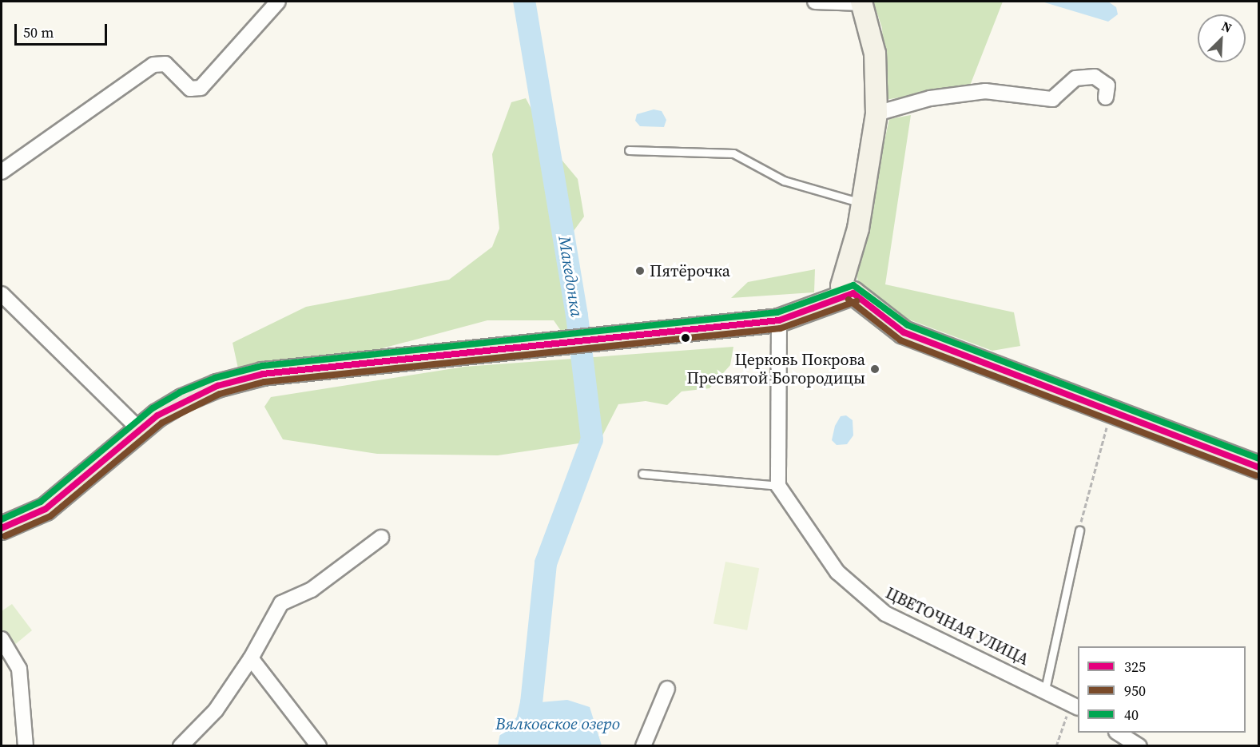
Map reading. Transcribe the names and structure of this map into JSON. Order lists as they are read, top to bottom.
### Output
{
  "streets": {
    "street": ["ЦВЕТОЧНАЯ УЛИЦА"]
  },
  "water": ["Македонка", "Вялковское озеро"],
  "places": ["Пятёрочка", "Церковь Покрова Пресвятой Богородицы"],
  "lines": ["transit line 40", "transit line 325", "transit line 950"],
  "legend": ["325", "950", "40"],
  "scale_bar": "50 m",
  "north": "top right"
}
